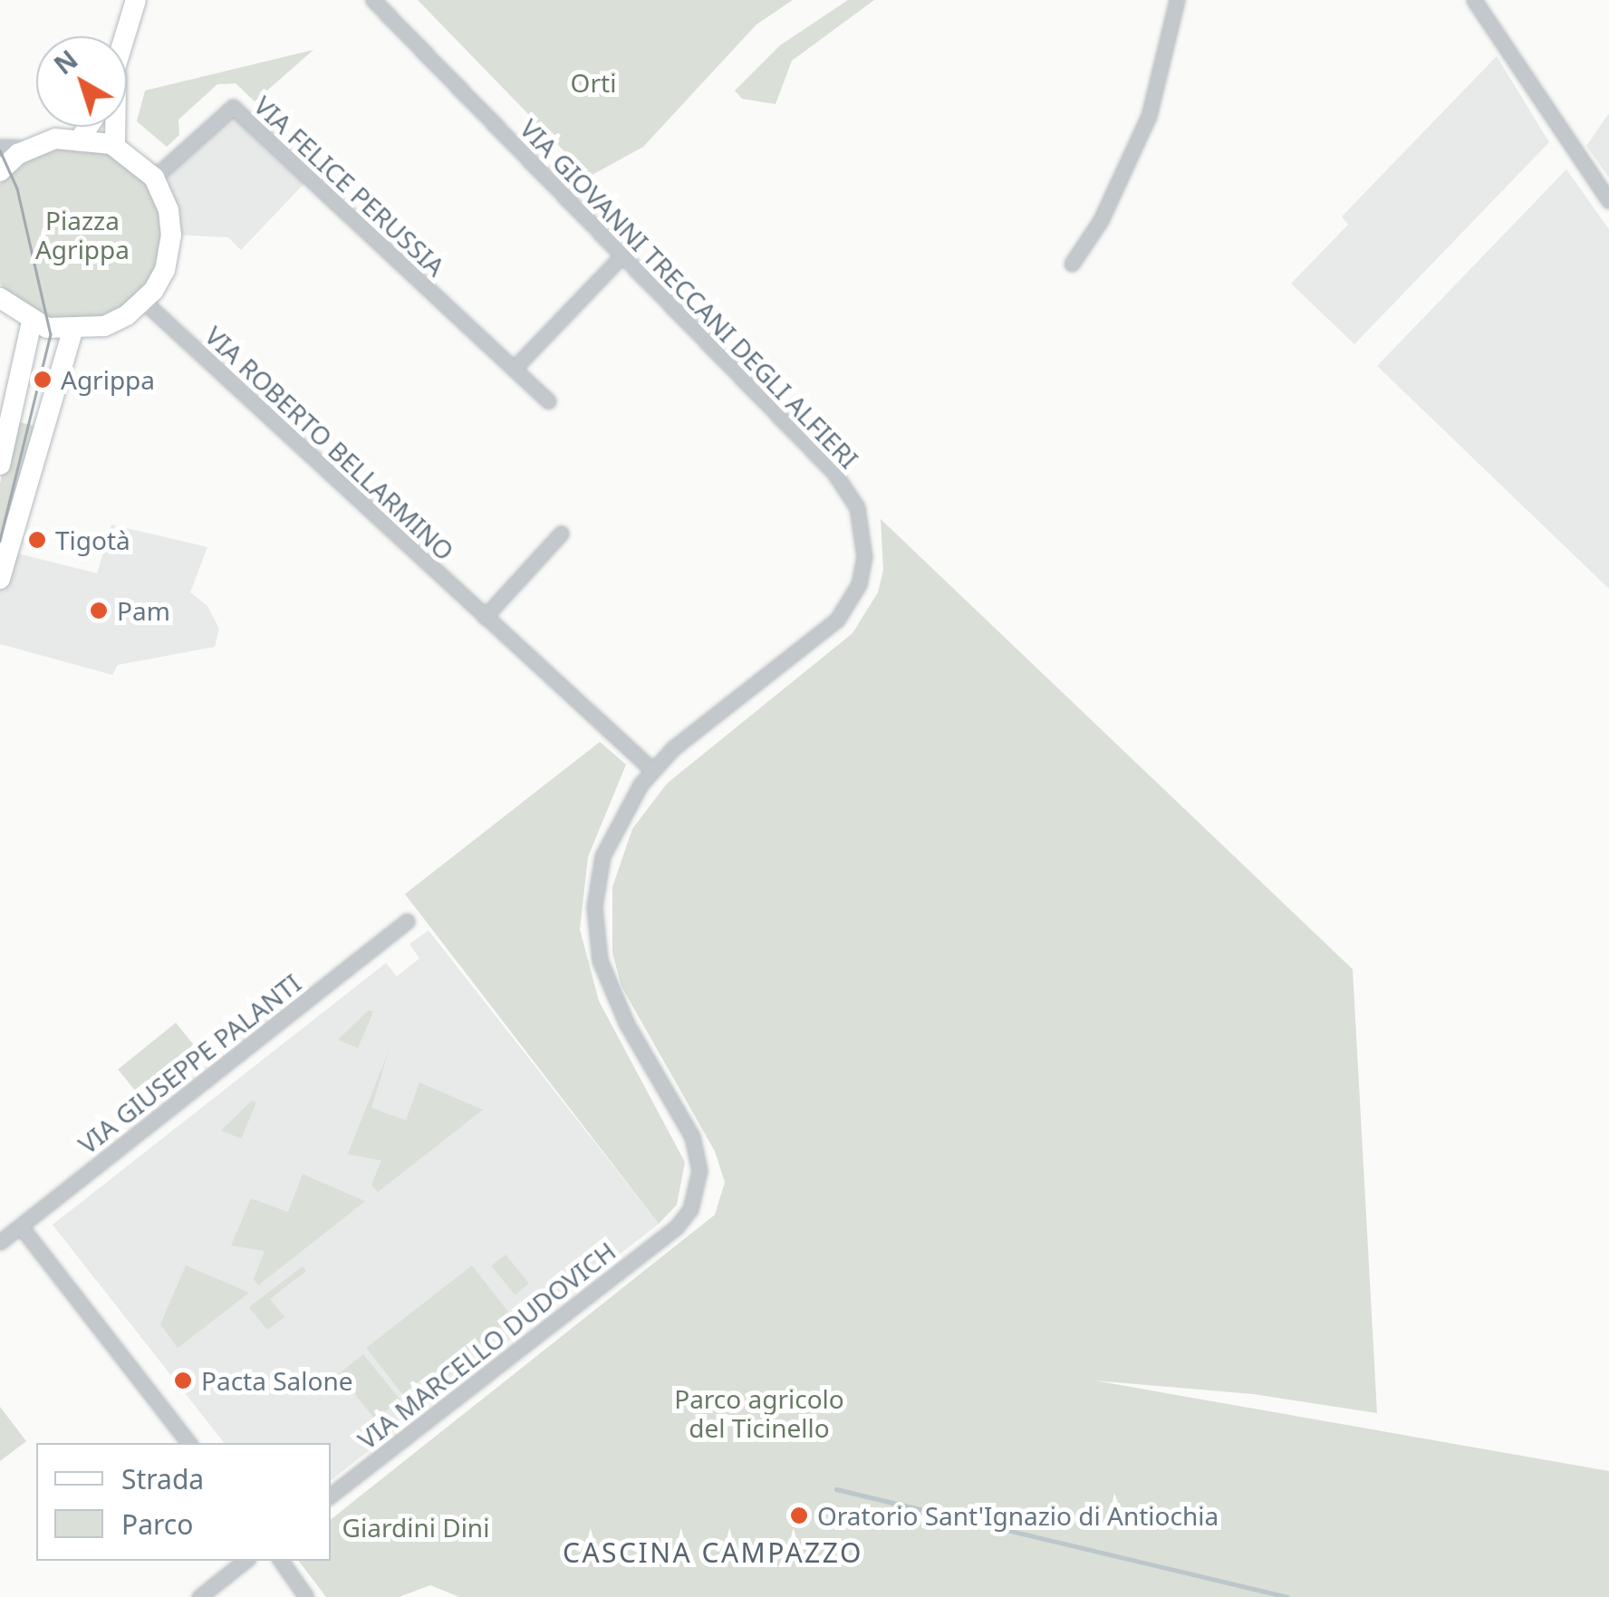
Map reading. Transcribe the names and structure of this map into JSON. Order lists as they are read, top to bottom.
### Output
{
  "streets": {
    "street": [
      "VIA FELICE PERUSSIA",
      "VIA GIOVANNI TRECCANI DEGLI ALFIERI",
      "VIA ROBERTO BELLARMINO",
      "VIA GIUSEPPE PALANTI",
      "VIA MARCELLO DUDOVICH"
    ]
  },
  "crossings": [
    ["VIA GIOVANNI TRECCANI DEGLI ALFIERI", "VIA ROBERTO BELLARMINO"],
    ["VIA GIOVANNI TRECCANI DEGLI ALFIERI", "VIA MARCELLO DUDOVICH"]
  ],
  "districts": ["CASCINA CAMPAZZO"],
  "parks": [
    "Orti",
    "Piazza Agrippa",
    "Parco agricolo del Ticinello",
    "Giardini Dini"
  ],
  "places": [
    "Agrippa",
    "Tigotà",
    "Pam",
    "Pacta Salone",
    "Oratorio Sant'Ignazio di Antiochia"
  ],
  "legend": ["Strada", "Parco"],
  "north": "top left"
}
